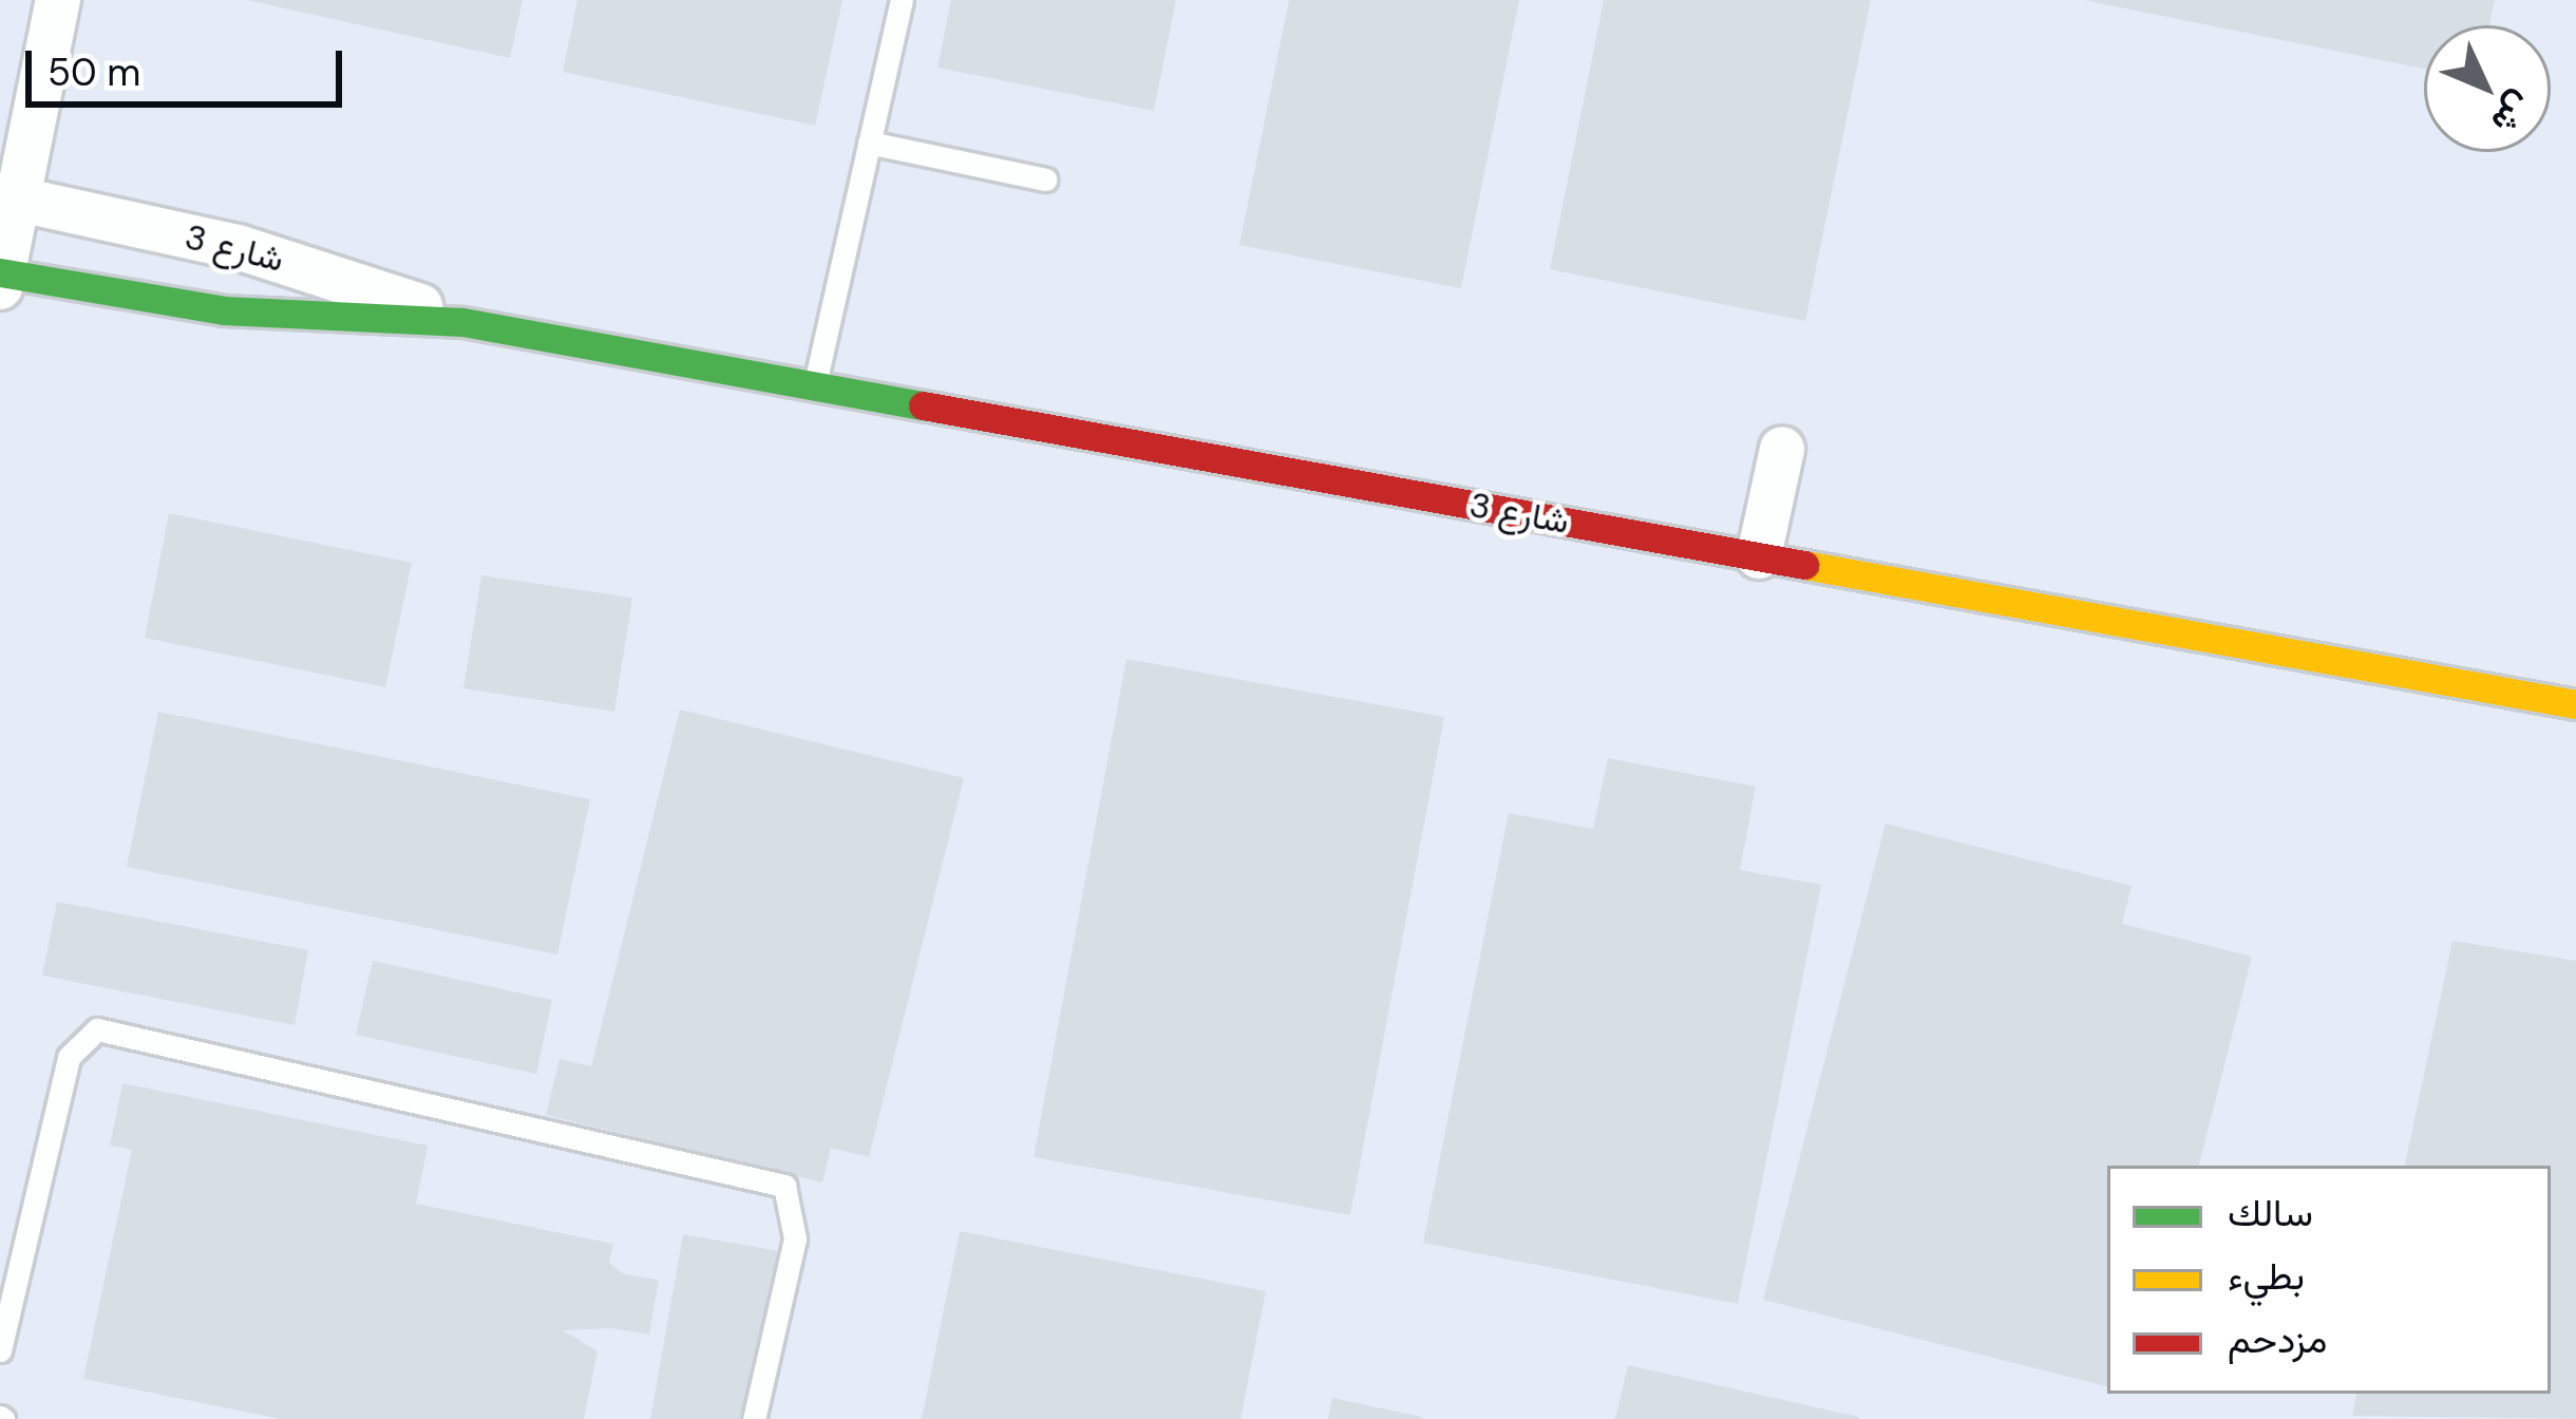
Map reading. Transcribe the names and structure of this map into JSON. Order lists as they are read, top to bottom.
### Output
{
  "streets": {
    "street": ["شارع 3"]
  },
  "legend": ["سالك", "بطيء", "مزدحم"],
  "scale_bar": "50 m",
  "north": "bottom right"
}
